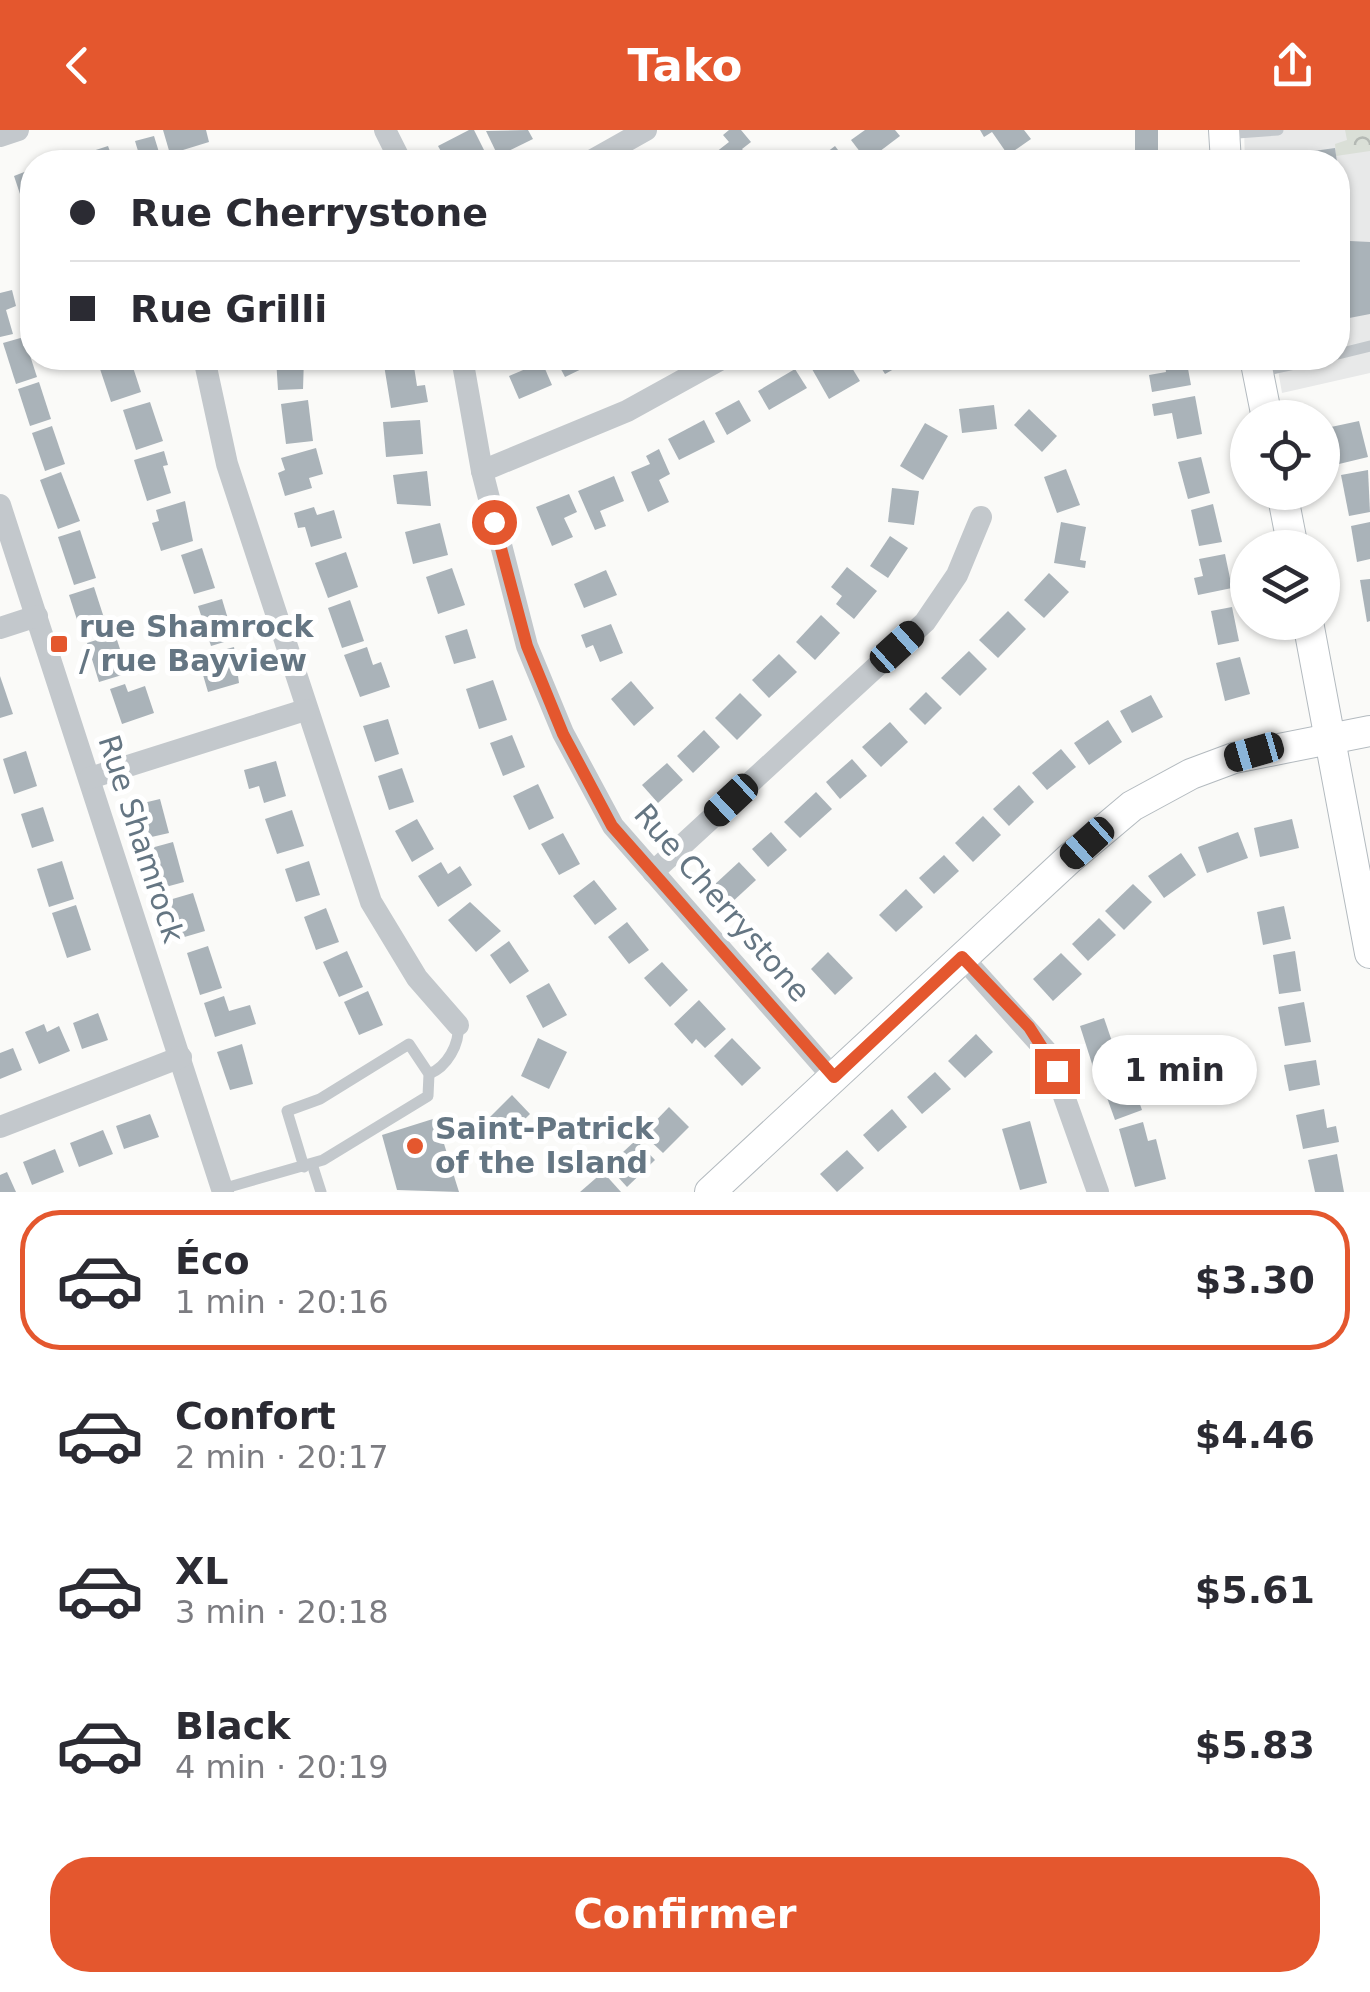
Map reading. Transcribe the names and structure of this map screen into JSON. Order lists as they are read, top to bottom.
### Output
{
  "streets": {
    "street": ["Rue Shamrock", "Rue Cherrystone"]
  },
  "places": {
    "transit": ["rue Shamrock / rue Bayview"],
    "other": ["Saint-Patrick of the Island"]
  },
  "page": {
    "header": "Tako",
    "banner": ["Rue Cherrystone", "Rue Grilli"],
    "bubble": "1 min",
    "list": [
      {
        "name": "Éco",
        "note": "1 min · 20:16",
        "value": "$3.30"
      },
      {
        "name": "Confort",
        "note": "2 min · 20:17",
        "value": "$4.46"
      },
      {
        "name": "XL",
        "note": "3 min · 20:18",
        "value": "$5.61"
      },
      {
        "name": "Black",
        "note": "4 min · 20:19",
        "value": "$5.83"
      }
    ],
    "buttons": "Confirmer"
  }
}
